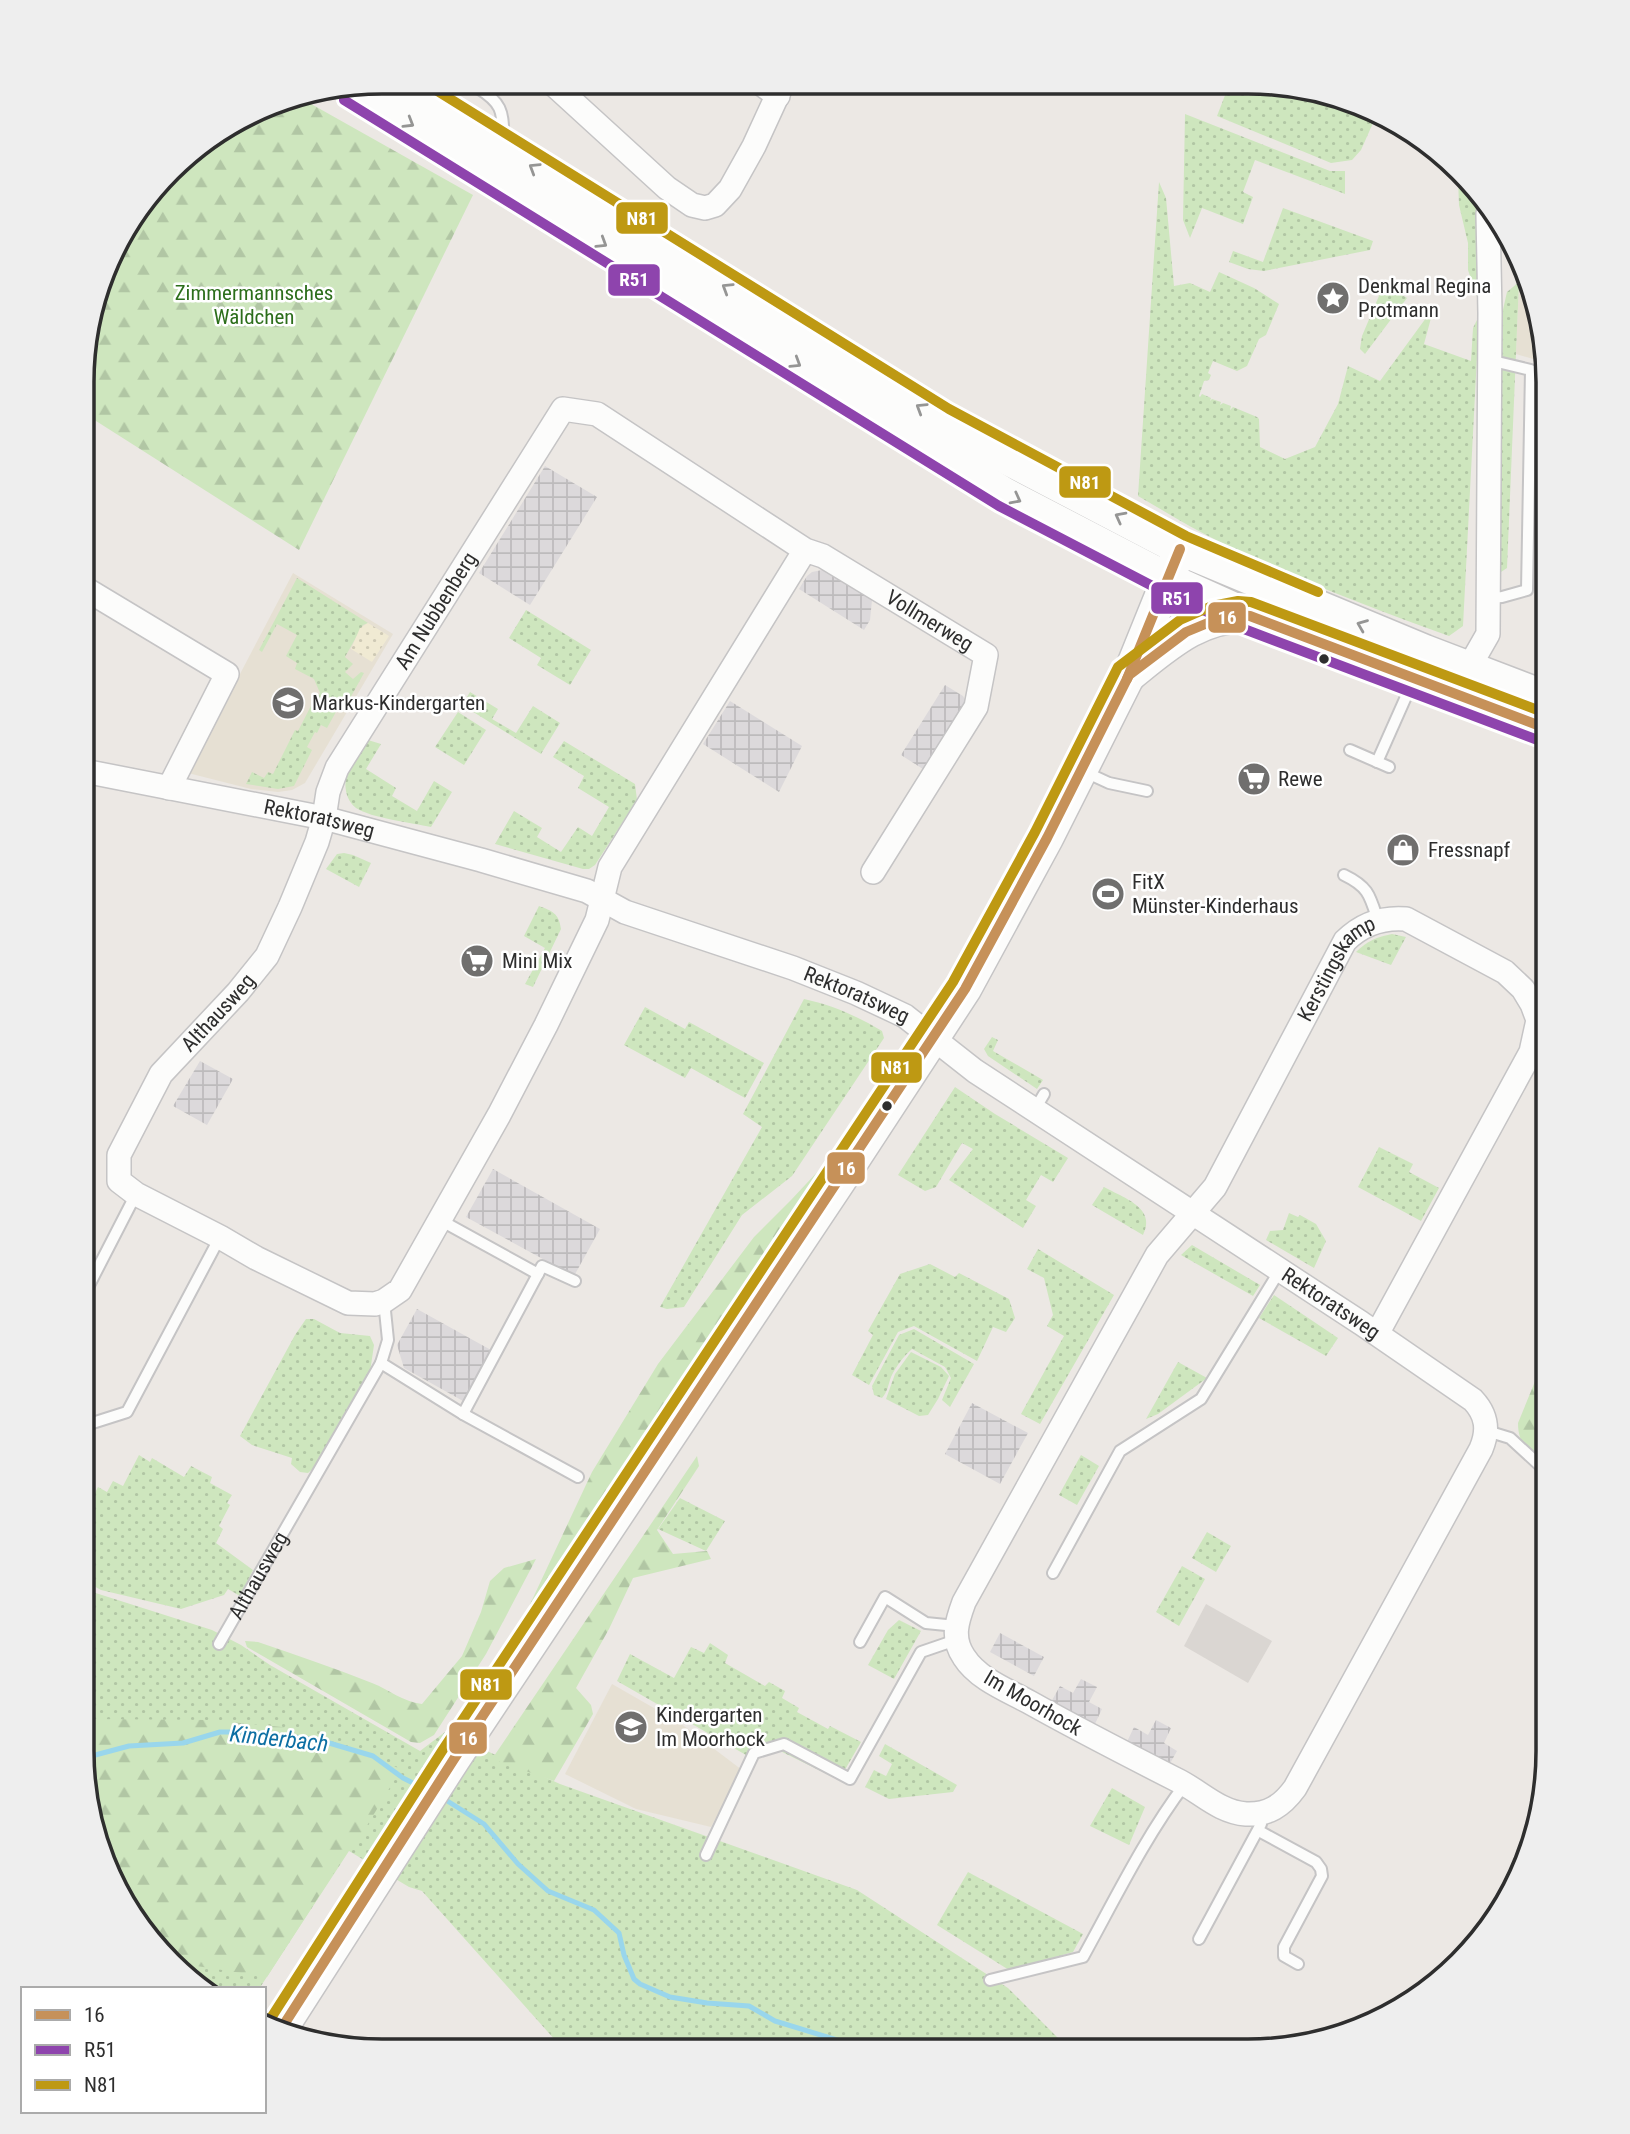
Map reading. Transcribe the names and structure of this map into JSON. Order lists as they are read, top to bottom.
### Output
{
  "streets": {
    "street": [
      "Am Nubbenberg",
      "Vollmerweg",
      "Rektoratsweg",
      "Kerstingskamp",
      "Althausweg",
      "Im Moorhock"
    ]
  },
  "crossings": [
    ["Am Nubbenberg", "Vollmerweg"],
    ["Am Nubbenberg", "Rektoratsweg"],
    ["Am Nubbenberg", "Althausweg"],
    ["Rektoratsweg", "Kerstingskamp"],
    ["Rektoratsweg", "Althausweg"]
  ],
  "water": ["Kinderbach"],
  "parks": ["Zimmermannsches Wäldchen"],
  "places": {
    "place": ["Denkmal Regina Protmann"],
    "school or university": ["Markus-Kindergarten", "Kindergarten Im Moorhock"],
    "supermarket": ["Rewe", "Mini Mix"],
    "shop": ["Fressnapf"],
    "sports": ["FitX Münster-Kinderhaus"]
  },
  "lines": ["transit line N81", "transit line R51", "transit line 16"],
  "legend": ["16", "R51", "N81"]
}
